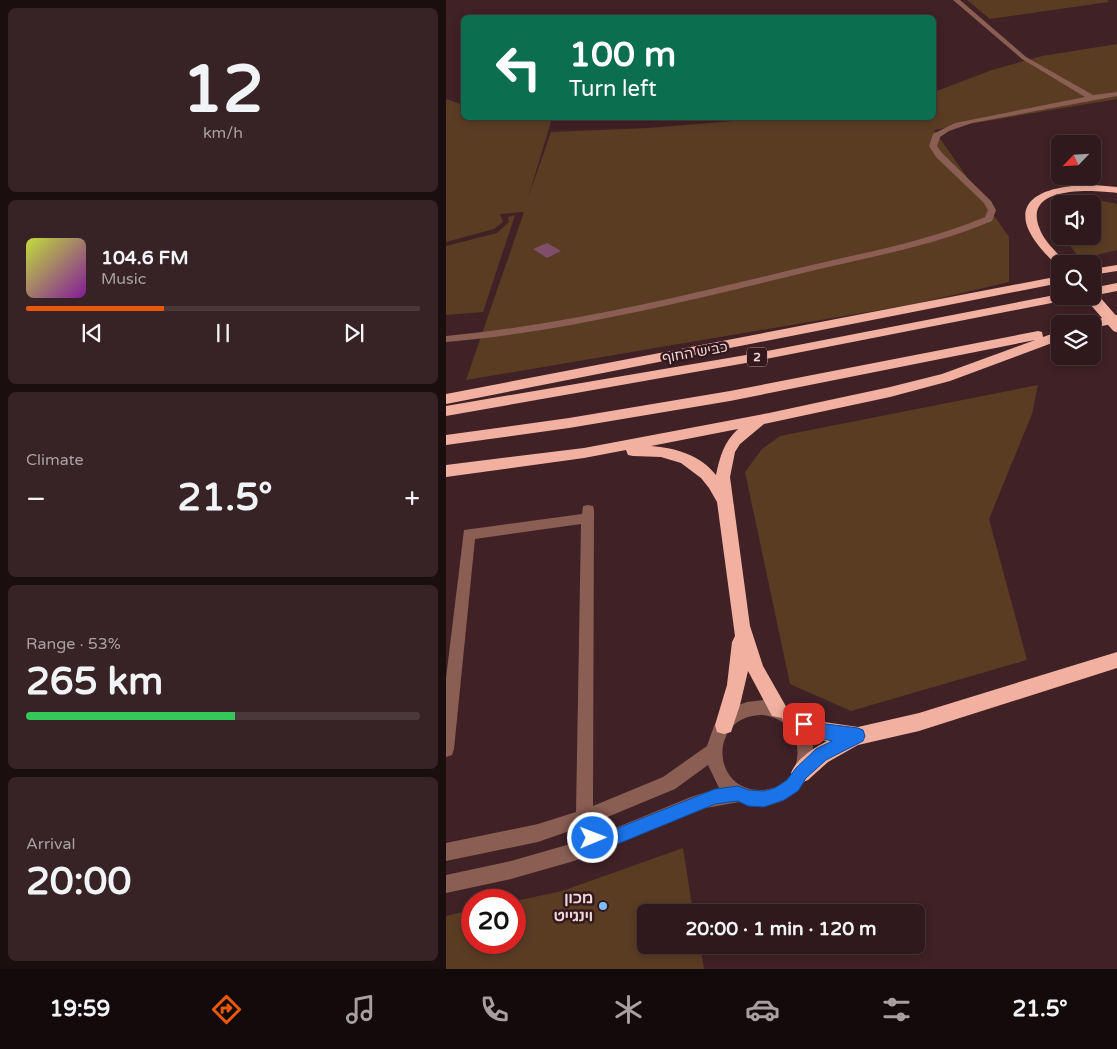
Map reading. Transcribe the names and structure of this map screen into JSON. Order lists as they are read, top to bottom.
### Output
{
  "streets": {
    "highway": ["כביש החוף", "2"]
  },
  "places": ["מכון וינגייט"],
  "north": "bottom left",
  "page": {
    "tile": [
      ["12", "km/h"],
      "Climate",
      ["Range · 53%", "265 km"],
      ["Arrival", "20:00"]
    ],
    "turn": ["100 m", "Turn left"],
    "song": ["104.6 FM", "Music"],
    "heat": ["−", "21.5°", "+"],
    "limit": "20",
    "trip": "20:00 · 1 min · 120 m",
    "tabs": ["19:59", "21.5°"]
  }
}
